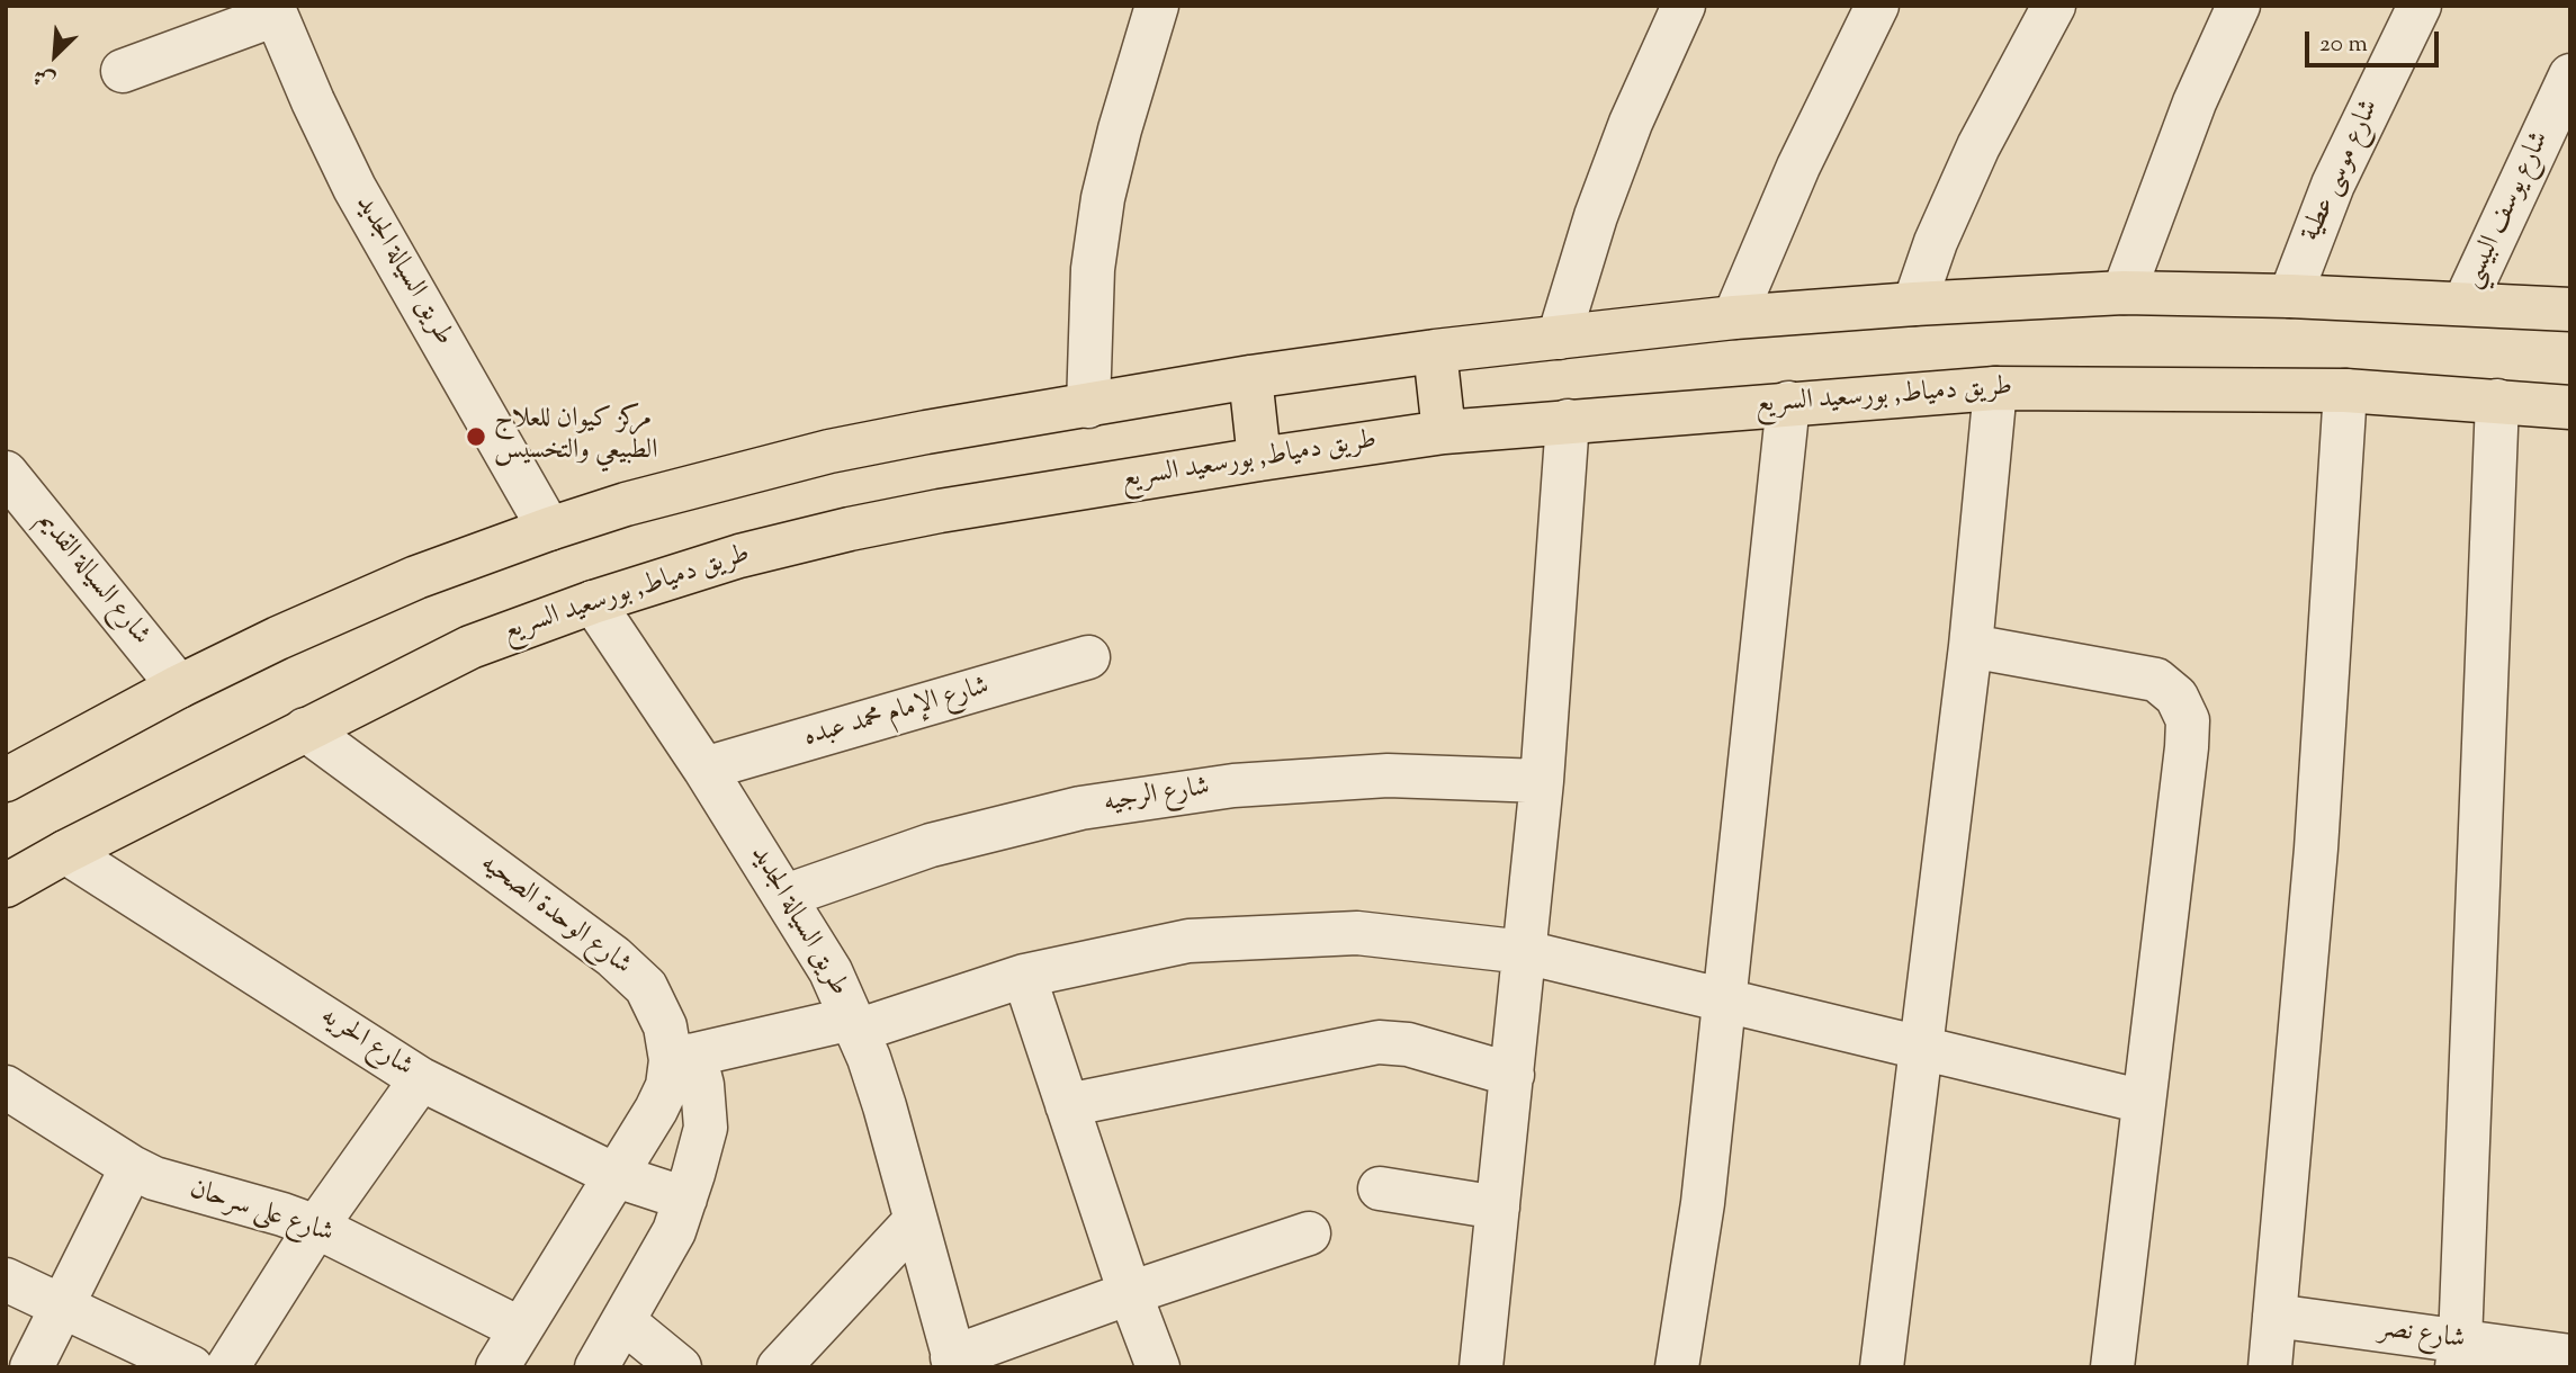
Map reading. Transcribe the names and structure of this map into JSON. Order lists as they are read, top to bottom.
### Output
{
  "streets": {
    "highway": ["طريق دمياط, بورسعيد السريع"],
    "street": [
      "شارع موسى عطية",
      "شارع يوسف البيسي",
      "طريق السيالة الجديد",
      "شارع السيالة القديم",
      "شارع الإمام محمد عبده",
      "شارع الرجيه",
      "شارع الوحدة الصحيه",
      "شارع الحريه",
      "شارع على سرحان",
      "شارع نصر"
    ]
  },
  "crossings": [
    ["طريق السيالة الجديد", "طريق دمياط, بورسعيد السريع"],
    ["طريق السيالة الجديد", "شارع الإمام محمد عبده"],
    ["طريق السيالة الجديد", "شارع الرجيه"],
    ["طريق دمياط, بورسعيد السريع", "شارع الوحدة الصحيه"],
    ["طريق دمياط, بورسعيد السريع", "شارع الحريه"],
    ["شارع الوحدة الصحيه", "شارع الحريه"],
    ["شارع الوحدة الصحيه", "شارع على سرحان"]
  ],
  "places": ["مركز كيوان للعلاج الطبيعي والتخسيس"],
  "scale_bar": "20 m",
  "north": "bottom left"
}
